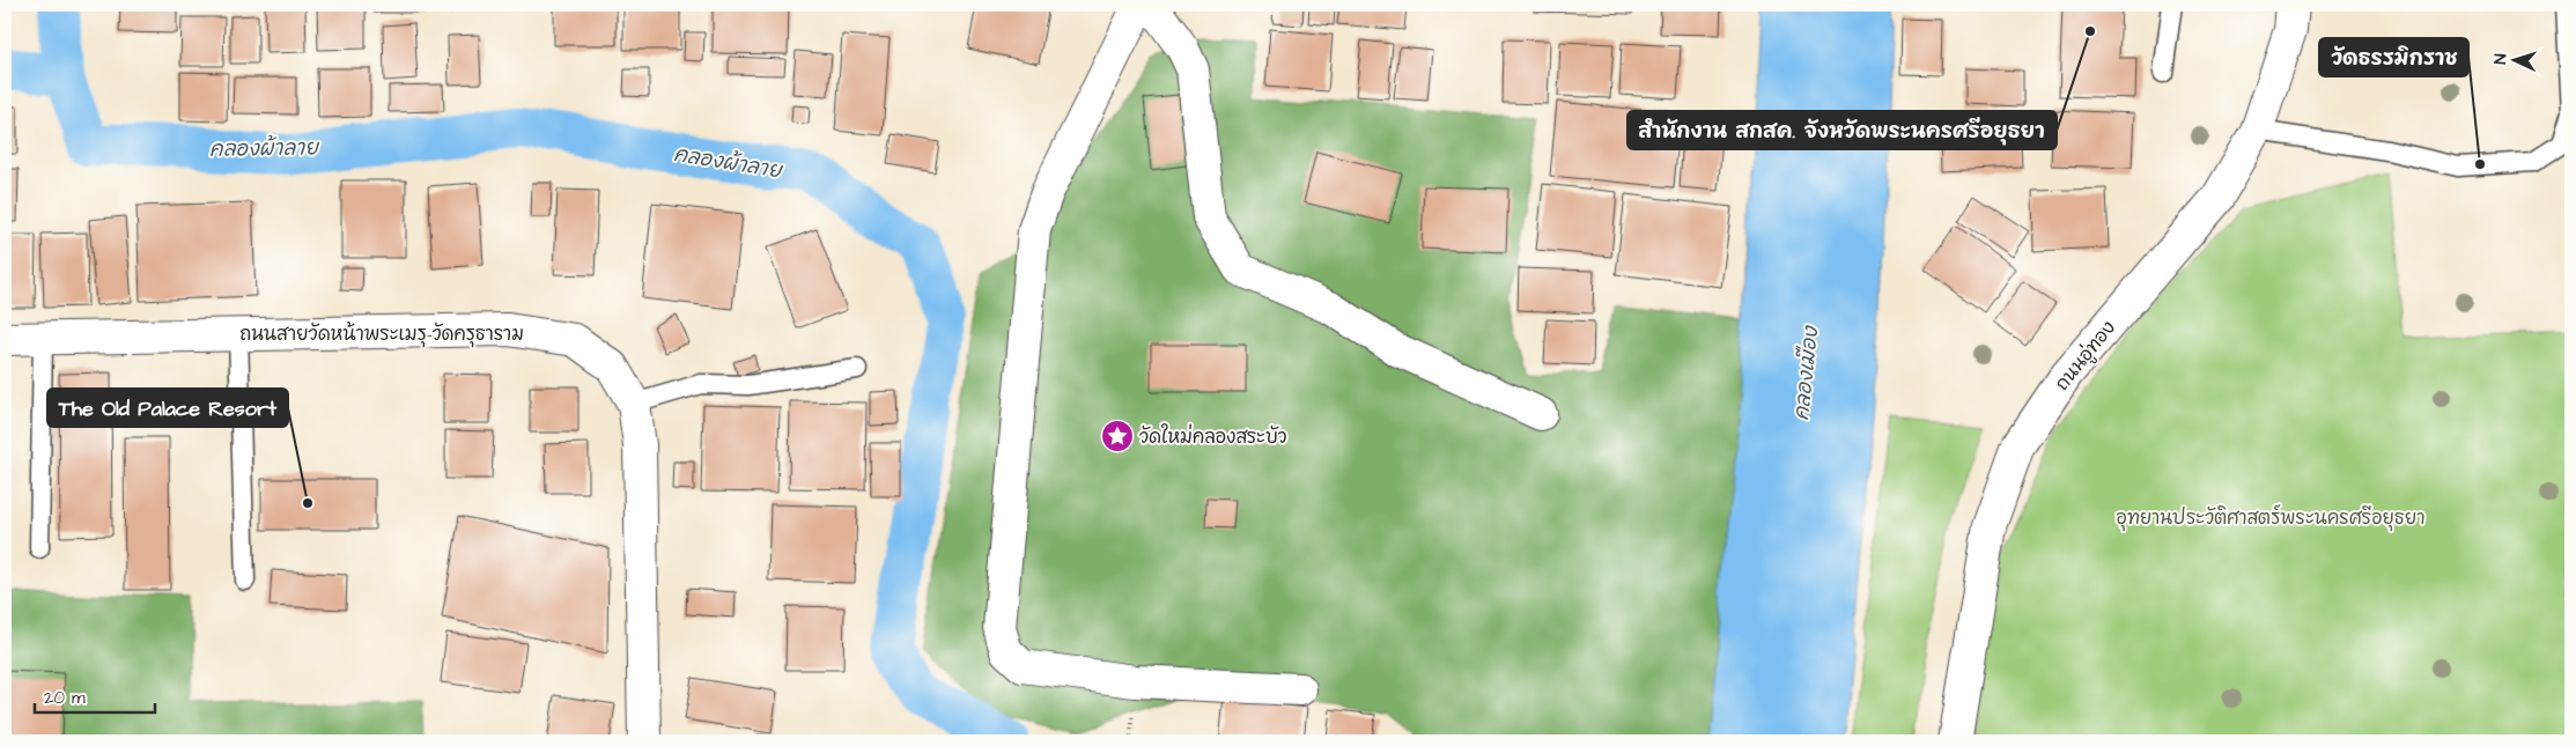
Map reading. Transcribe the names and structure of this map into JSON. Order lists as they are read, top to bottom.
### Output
{
  "streets": {
    "street": ["ถนนสายวัดหน้าพระเมรุ-วัดครุธาราม", "ถนนอู่ทอง"]
  },
  "water": ["คลองผ้าลาย", "คลองเมือง"],
  "parks": ["อุทยานประวัติศาสตร์พระนครศรีอยุธยา"],
  "places": {
    "other": ["สำนักงาน สกสค. จังหวัดพระนครศรีอยุธยา", "วัดธรรมิกราช", "The Old Palace Resort"],
    "place": ["วัดใหม่คลองสระบัว"]
  },
  "scale_bar": "20 m",
  "north": "left"
}
